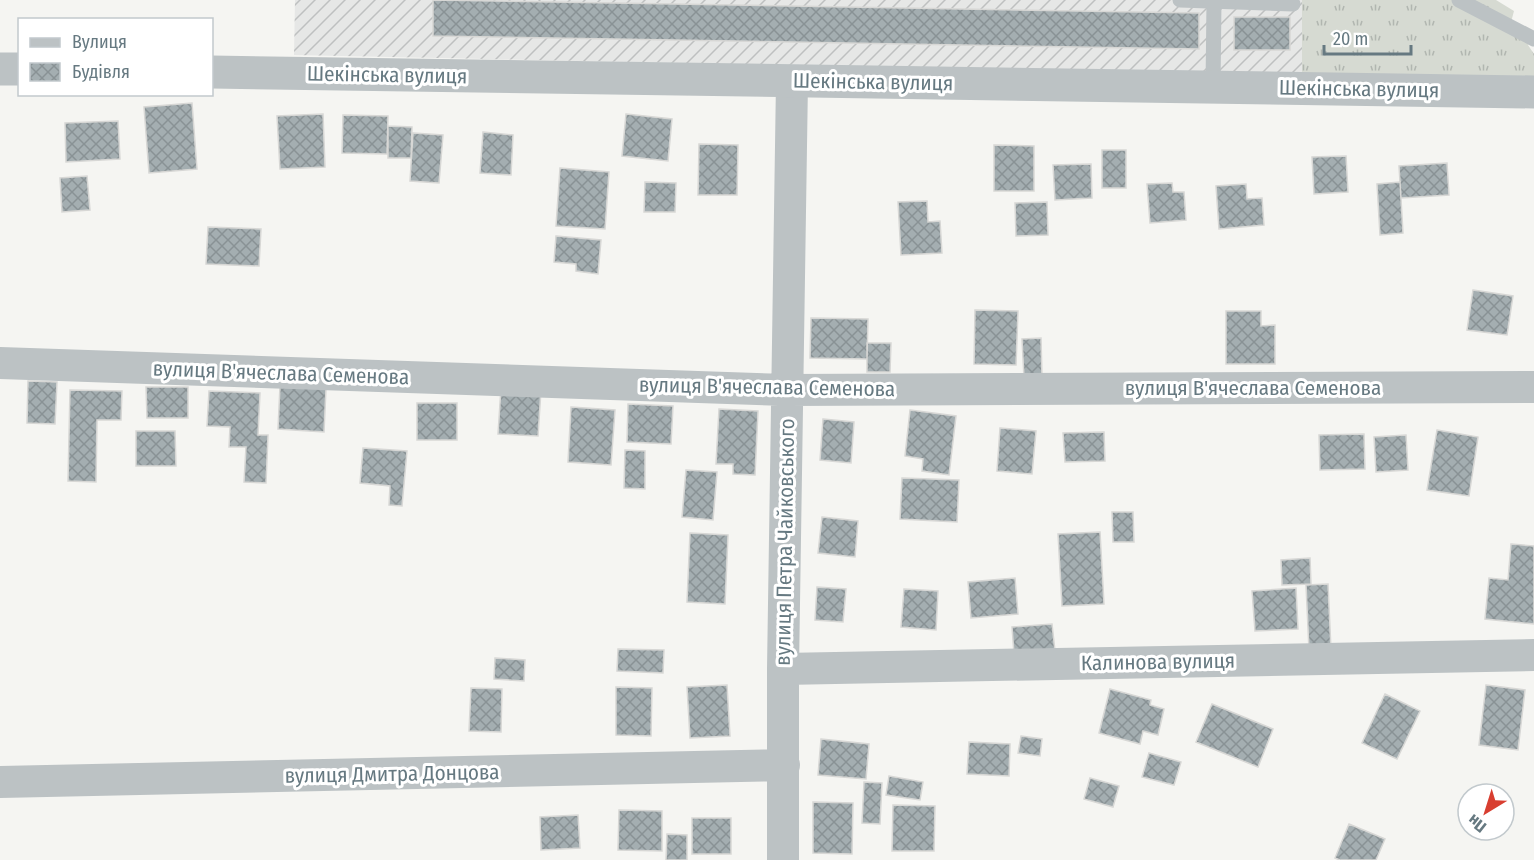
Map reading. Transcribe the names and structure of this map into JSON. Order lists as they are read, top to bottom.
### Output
{
  "streets": {
    "street": [
      "Шекінська вулиця",
      "вулиця В'ячеслава Семенова",
      "вулиця Петра Чайковського",
      "Калинова вулиця",
      "вулиця Дмитра Донцова"
    ]
  },
  "crossings": [
    ["Шекінська вулиця", "вулиця Петра Чайковського"],
    ["вулиця В'ячеслава Семенова", "вулиця Петра Чайковського"],
    ["вулиця Петра Чайковського", "Калинова вулиця"],
    ["вулиця Петра Чайковського", "вулиця Дмитра Донцова"]
  ],
  "legend": ["Вулиця", "Будівля"],
  "scale_bar": "20 m",
  "north": "bottom left"
}
